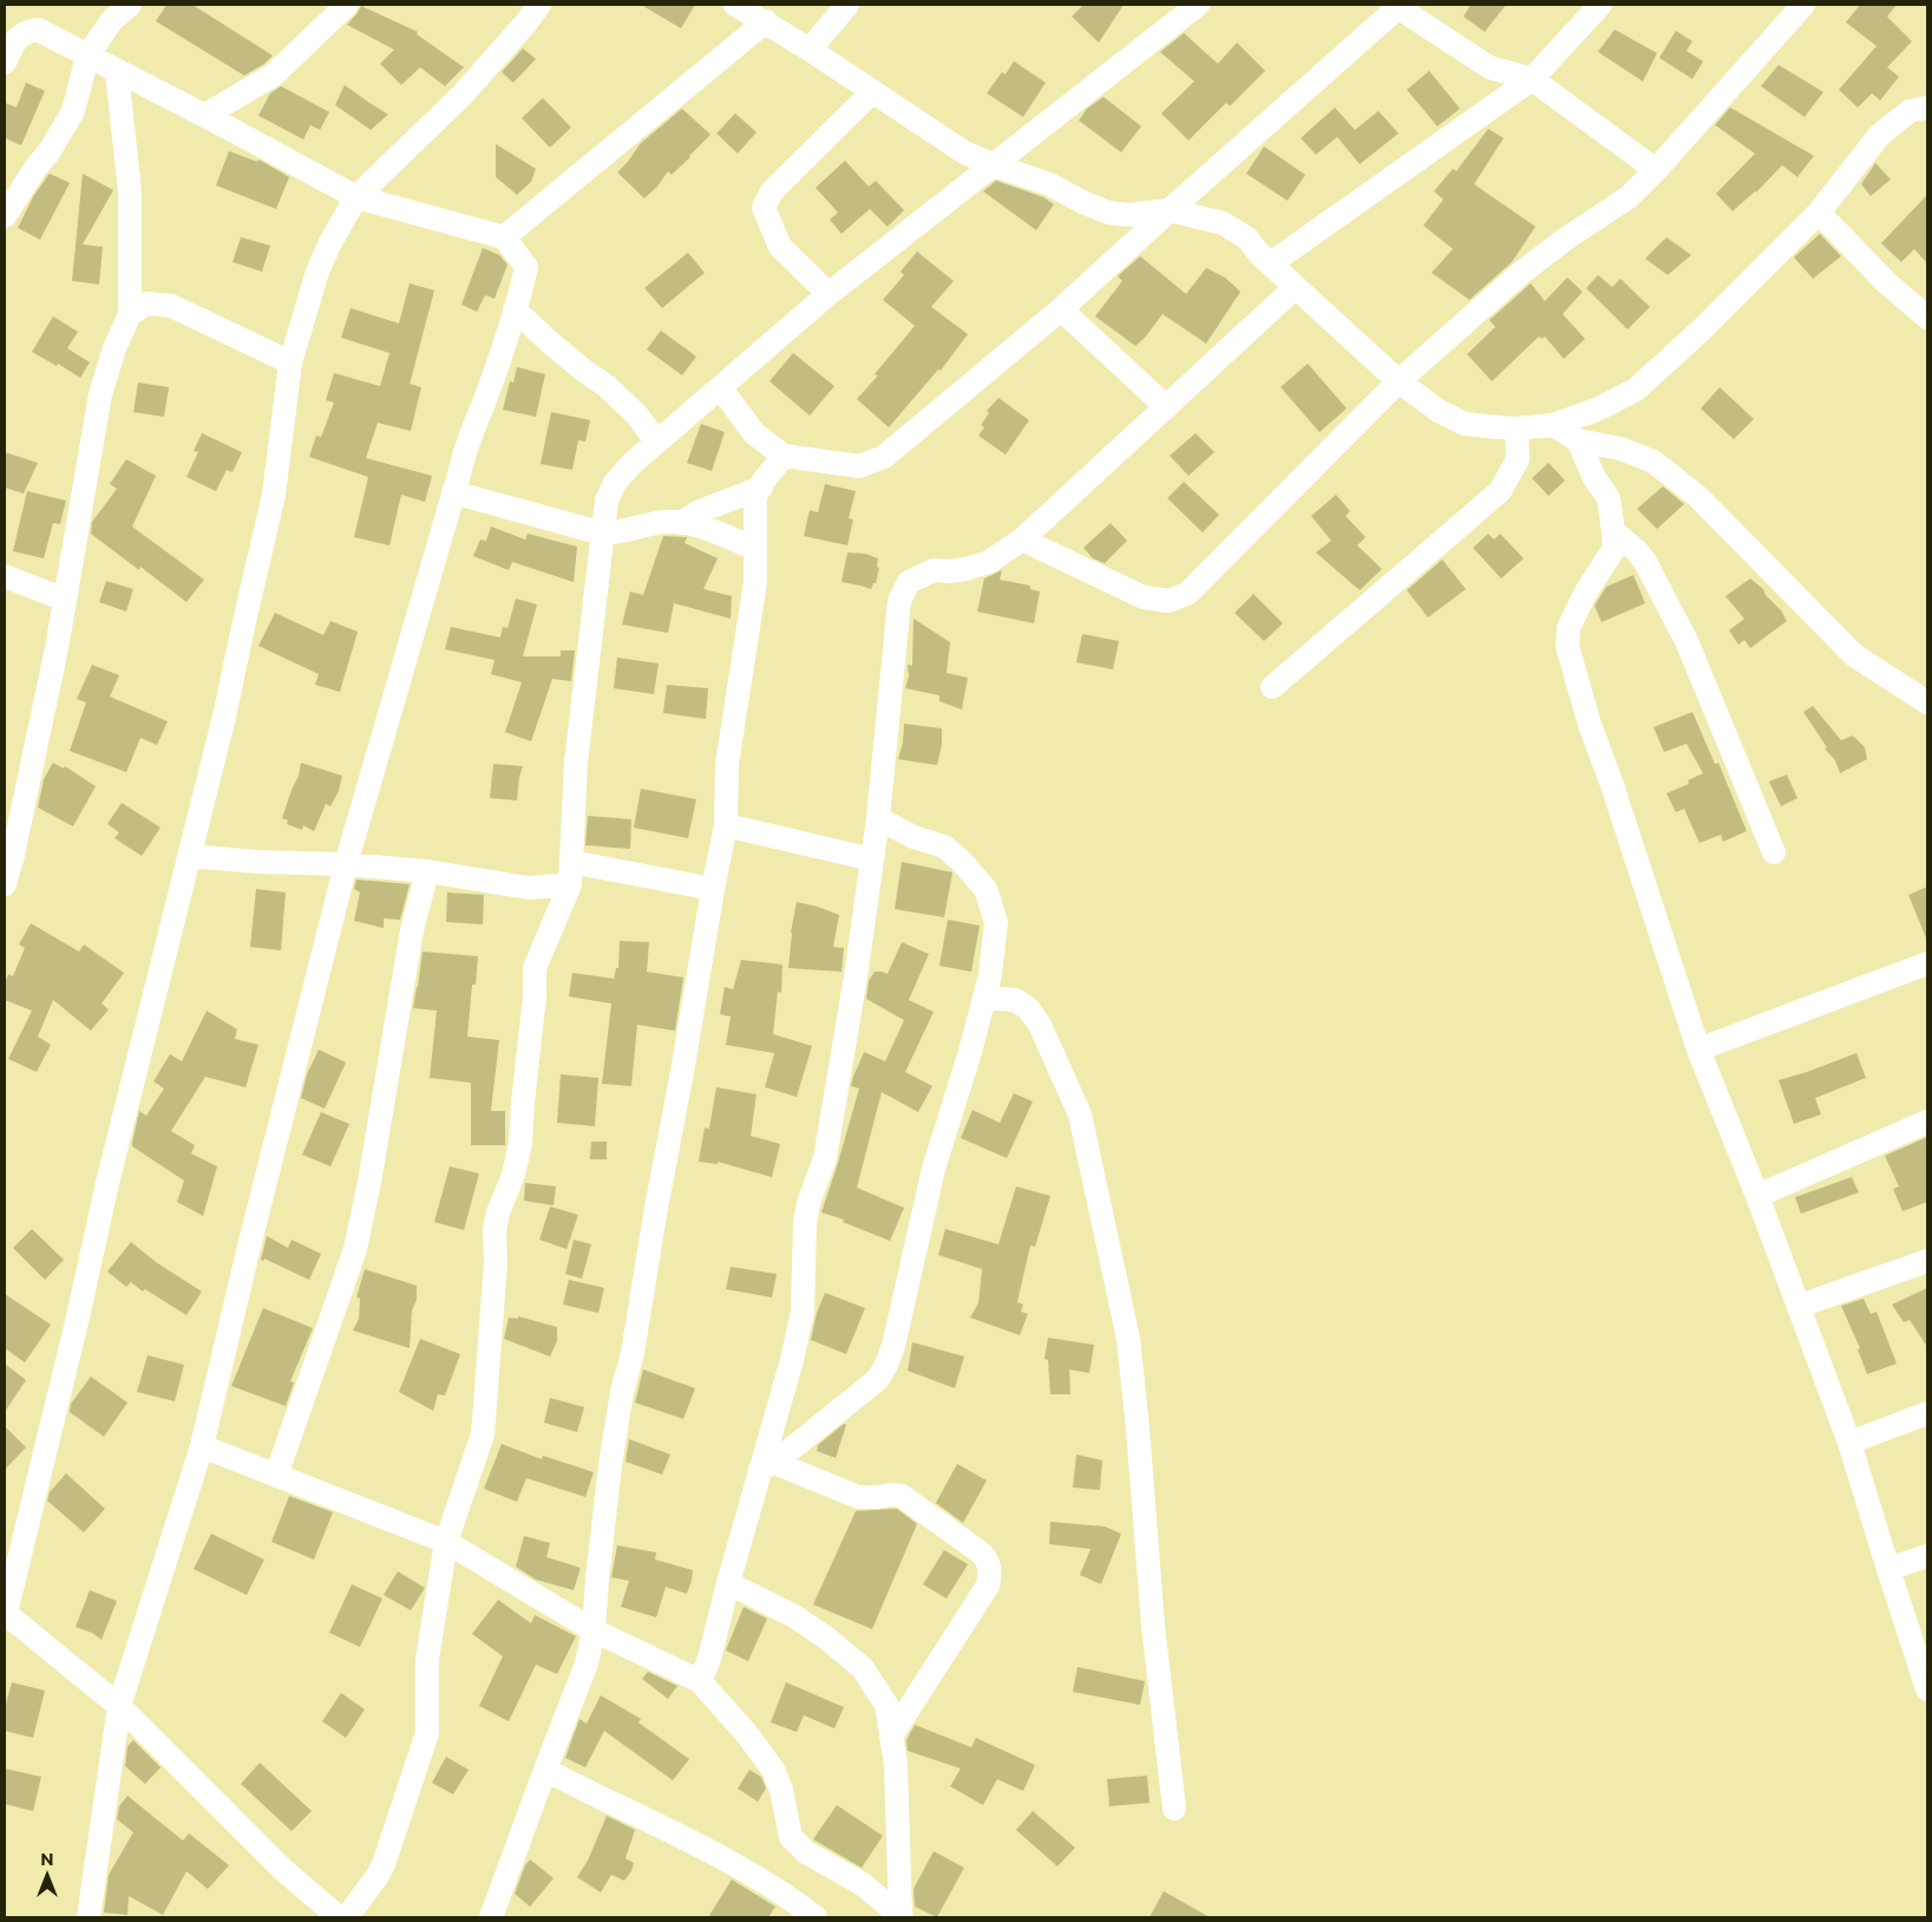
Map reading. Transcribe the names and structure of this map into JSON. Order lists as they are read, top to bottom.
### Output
{
  "north": "top"
}
